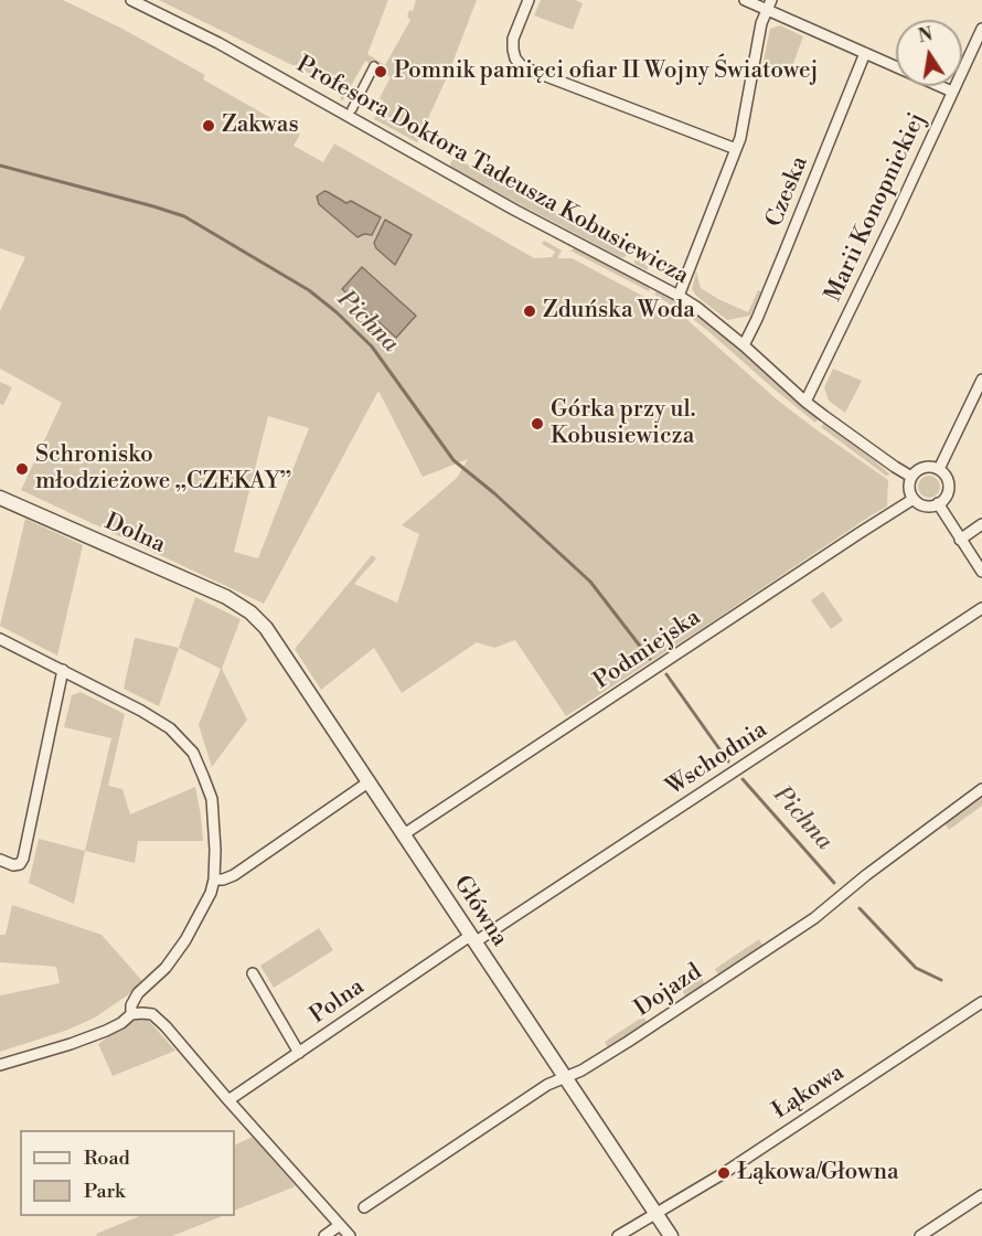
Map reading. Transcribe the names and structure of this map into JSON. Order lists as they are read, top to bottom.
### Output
{
  "streets": {
    "street": [
      "Profesora Doktora Tadeusza Kobusiewicza",
      "Czeska",
      "Marii Konopnickiej",
      "Dolna",
      "Podmiejska",
      "Wschodnia",
      "Główna",
      "Dojazd",
      "Polna",
      "Łąkowa"
    ]
  },
  "crossings": [
    ["Profesora Doktora Tadeusza Kobusiewicza", "Czeska"],
    ["Profesora Doktora Tadeusza Kobusiewicza", "Marii Konopnickiej"],
    ["Profesora Doktora Tadeusza Kobusiewicza", "Podmiejska"],
    ["Dolna", "Główna"],
    ["Podmiejska", "Główna"],
    ["Wschodnia", "Główna"],
    ["Wschodnia", "Polna"],
    ["Główna", "Dojazd"],
    ["Główna", "Polna"],
    ["Główna", "Łąkowa"]
  ],
  "water": ["Pichna"],
  "places": [
    "Pomnik pamięci ofiar II Wojny Światowej",
    "Zakwas",
    "Zduńska Woda",
    "Górka przy ul. Kobusiewicza",
    "Schronisko młodzieżowe „CZEKAY”",
    "Łąkowa/Głowna"
  ],
  "legend": ["Road", "Park"],
  "north": "top"
}
